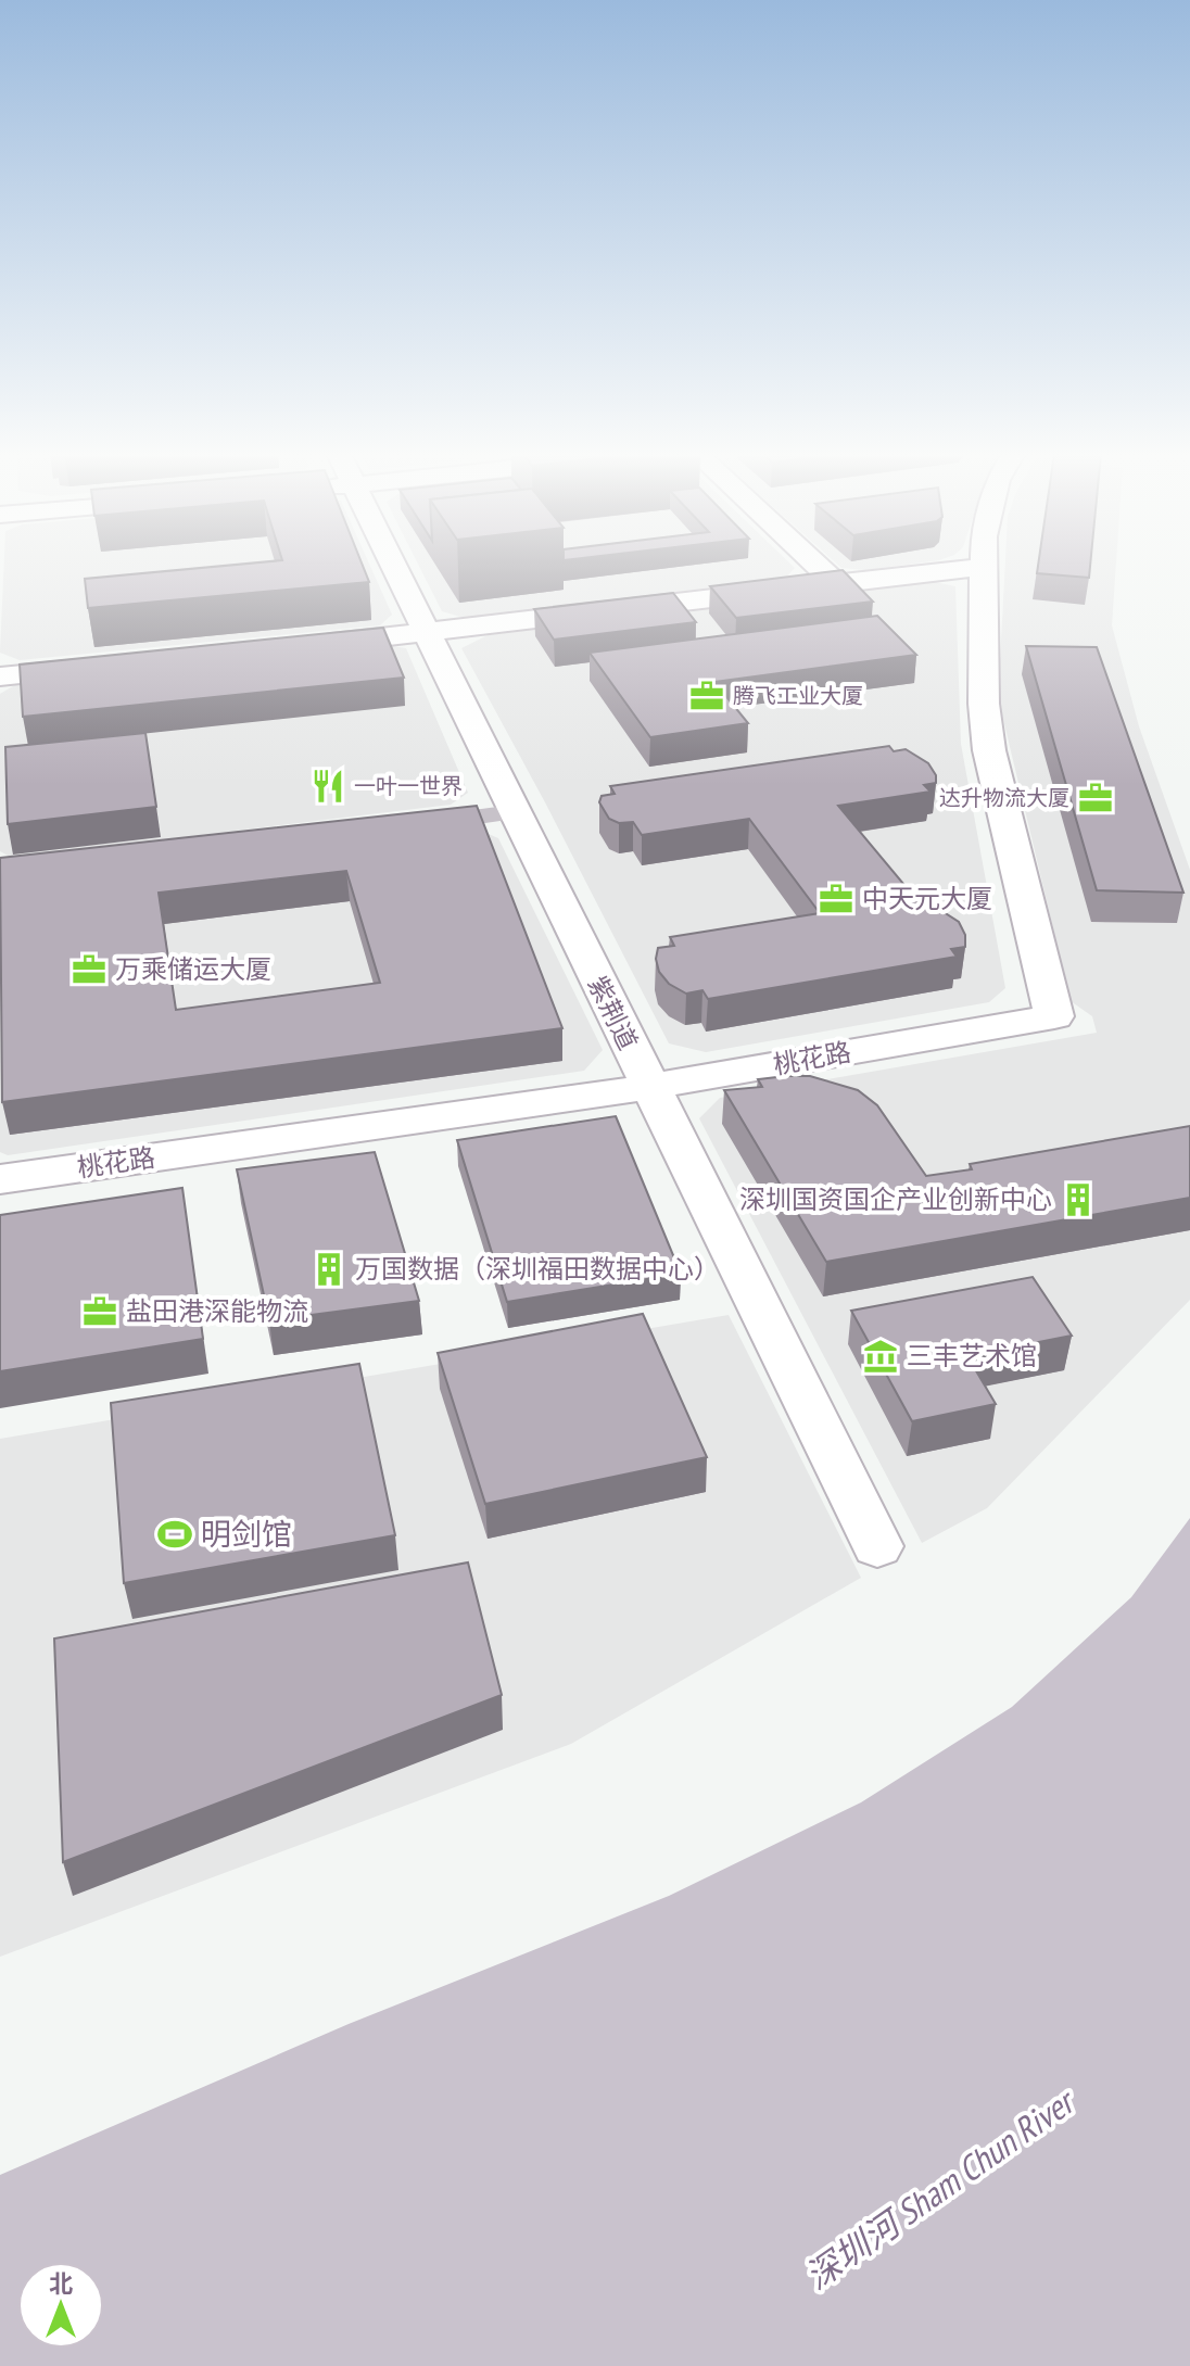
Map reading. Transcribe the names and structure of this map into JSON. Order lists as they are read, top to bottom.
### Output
{
  "streets": {
    "main road": ["紫荆道", "桃花路"]
  },
  "crossings": [
    ["紫荆道", "桃花路"]
  ],
  "water": ["深圳河 Sham Chun River"],
  "places": {
    "office": [
      "腾飞工业大厦",
      "达升物流大厦",
      "中天元大厦",
      "万乘储运大厦",
      "盐田港深能物流"
    ],
    "restaurant": ["一叶一世界"],
    "building": ["深圳国资国企产业创新中心", "万国数据（深圳福田数据中心）"],
    "museum": ["三丰艺术馆"],
    "sports": ["明剑馆"]
  },
  "north": "top"
}
